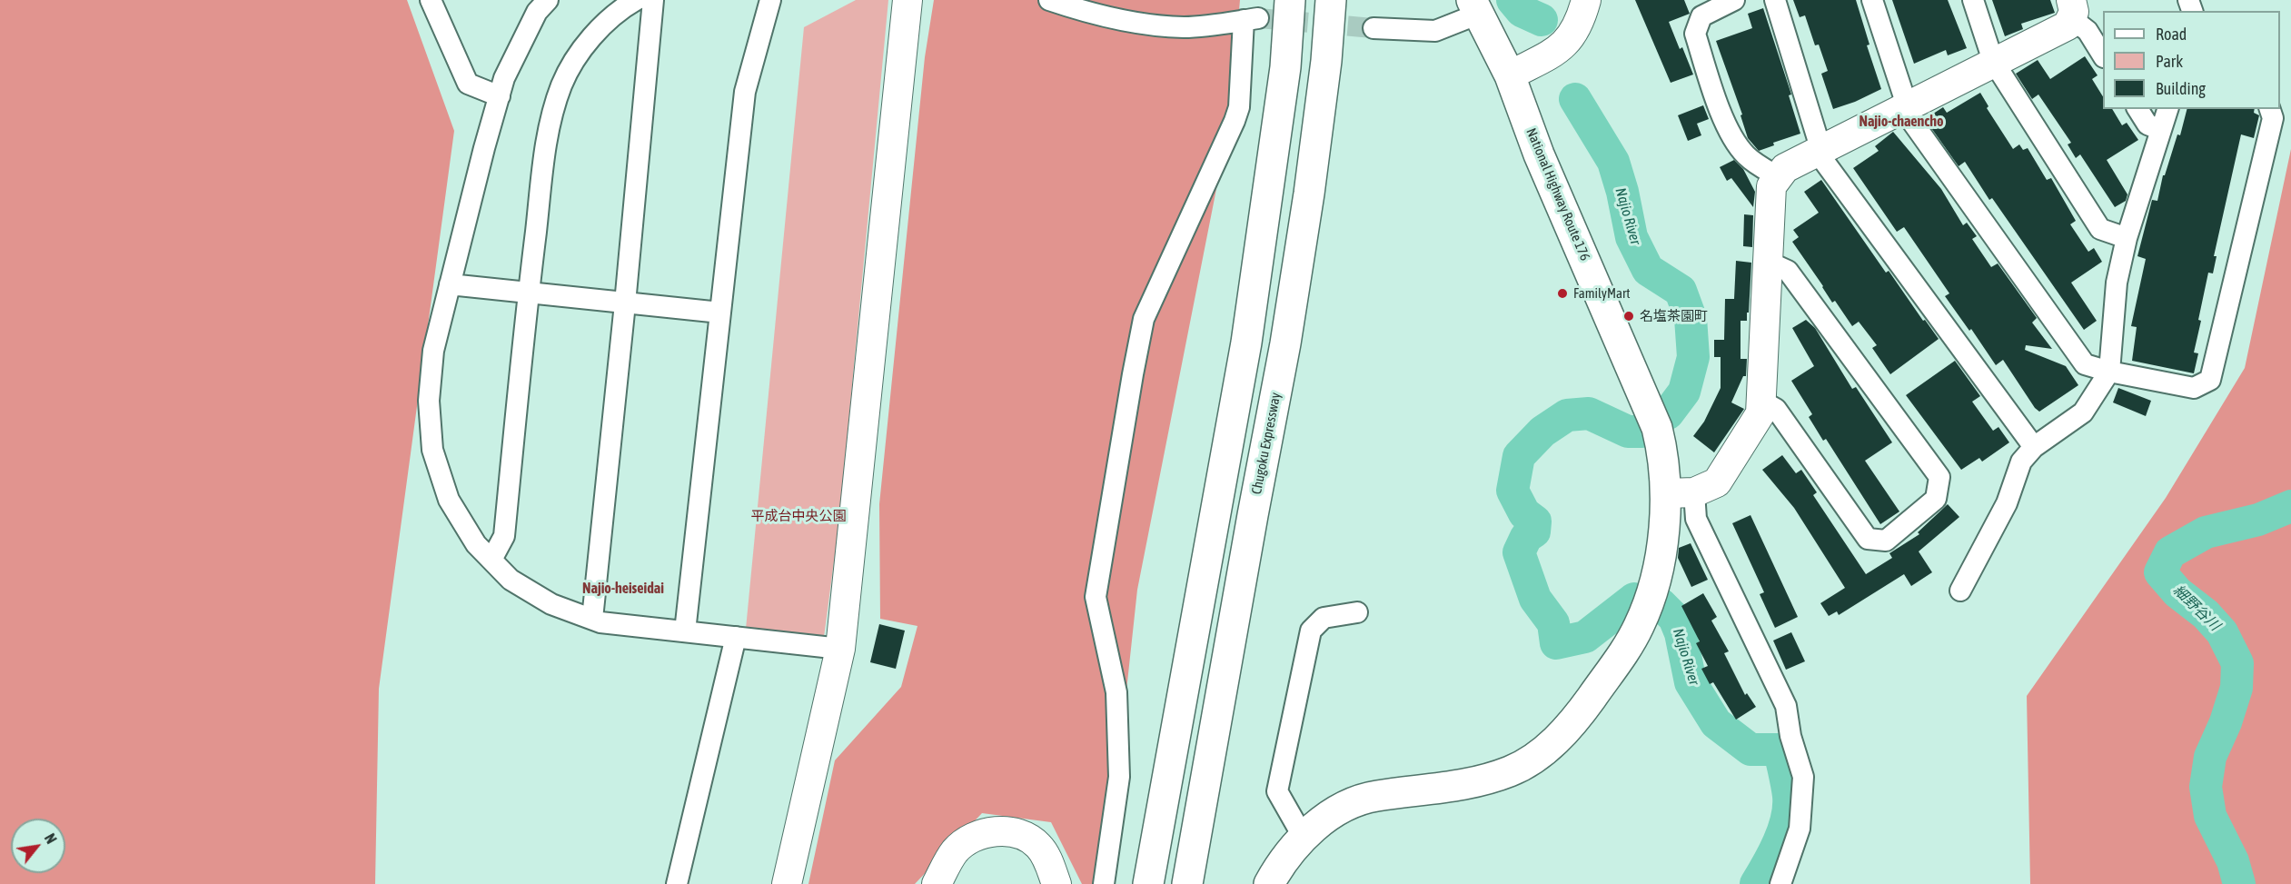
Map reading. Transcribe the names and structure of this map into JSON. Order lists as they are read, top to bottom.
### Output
{
  "streets": {
    "highway": ["National Highway Route 176", "Chugoku Expressway"]
  },
  "districts": ["Najio-chaencho", "Najio-heiseidai"],
  "water": ["Najio River", "細野谷川"],
  "parks": ["平成台中央公園"],
  "places": ["FamilyMart", "名塩茶園町"],
  "legend": ["Road", "Park", "Building"],
  "north": "top right"
}
